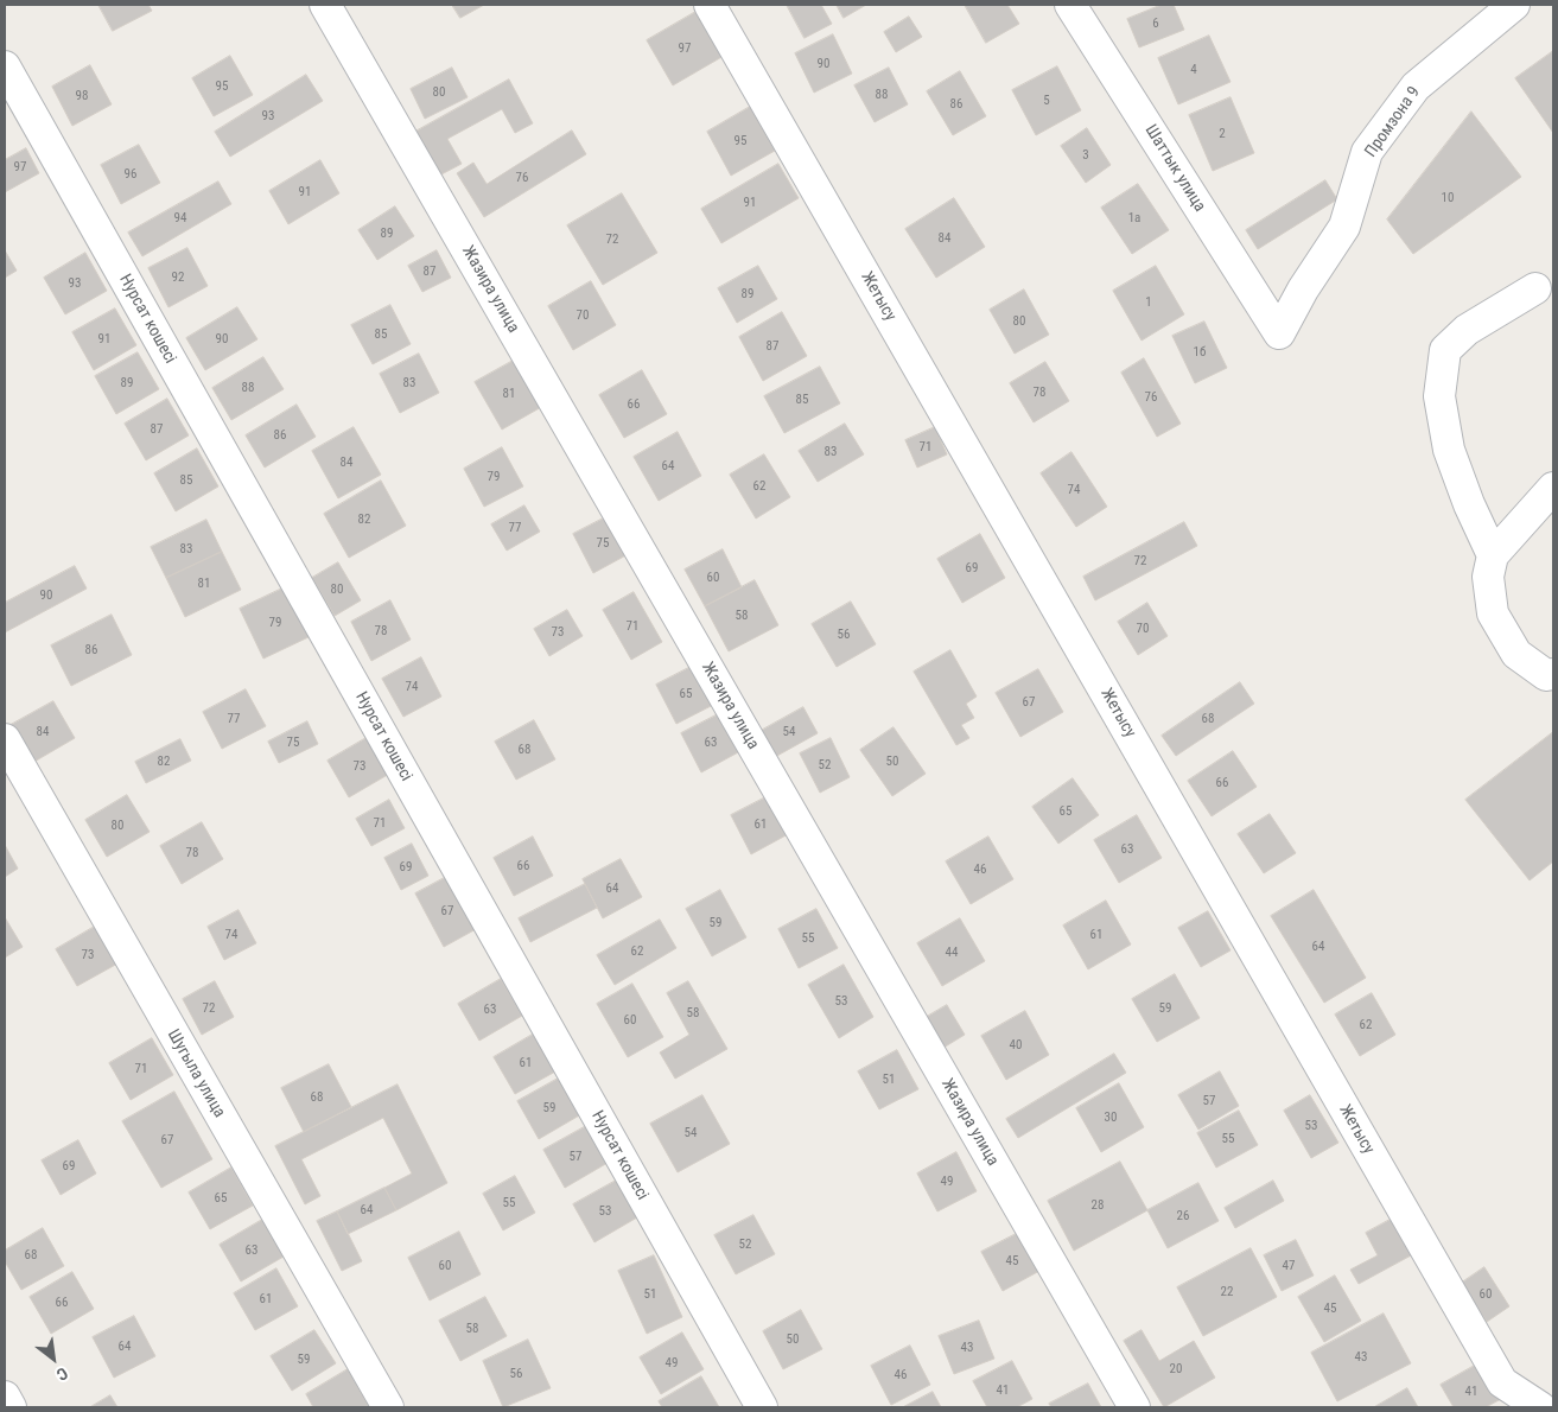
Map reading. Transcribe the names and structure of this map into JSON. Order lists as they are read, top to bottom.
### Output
{
  "streets": {
    "street": [
      "Промзона 9",
      "Шаттык улица",
      "Жазира улица",
      "Жетысу",
      "Нурсат кошесi",
      "Шугыла улица"
    ]
  },
  "crossings": [
    ["Промзона 9", "Шаттык улица"]
  ],
  "house_numbers": [
    "6",
    "97",
    "90",
    "4",
    "95",
    "80",
    "88",
    "98",
    "5",
    "86",
    "93",
    "2",
    "95",
    "3",
    "97",
    "96",
    "76",
    "91",
    "10",
    "91",
    "94",
    "1а",
    "89",
    "84",
    "72",
    "87",
    "92",
    "93",
    "89",
    "1",
    "70",
    "80",
    "85",
    "91",
    "90",
    "87",
    "1б",
    "89",
    "83",
    "88",
    "78",
    "81",
    "76",
    "85",
    "66",
    "87",
    "86",
    "71",
    "83",
    "84",
    "64",
    "79",
    "85",
    "62",
    "74",
    "82",
    "77",
    "75",
    "83",
    "72",
    "69",
    "60",
    "81",
    "80",
    "90",
    "58",
    "79",
    "71",
    "70",
    "78",
    "73",
    "56",
    "86",
    "74",
    "65",
    "67",
    "77",
    "68",
    "84",
    "54",
    "75",
    "63",
    "68",
    "82",
    "50",
    "52",
    "73",
    "66",
    "65",
    "71",
    "61",
    "80",
    "63",
    "78",
    "66",
    "69",
    "46",
    "64",
    "67",
    "59",
    "74",
    "61",
    "55",
    "64",
    "62",
    "44",
    "73",
    "53",
    "72",
    "59",
    "63",
    "58",
    "60",
    "62",
    "40",
    "61",
    "71",
    "51",
    "68",
    "57",
    "59",
    "30",
    "53",
    "54",
    "55",
    "67",
    "57",
    "69",
    "49",
    "65",
    "55",
    "28",
    "64",
    "53",
    "26",
    "52",
    "63",
    "68",
    "45",
    "60",
    "47",
    "22",
    "51",
    "60",
    "61",
    "66",
    "45",
    "58",
    "50",
    "64",
    "43",
    "43",
    "59",
    "49",
    "20",
    "56",
    "46",
    "41",
    "41"
  ],
  "north": "bottom right"
}
